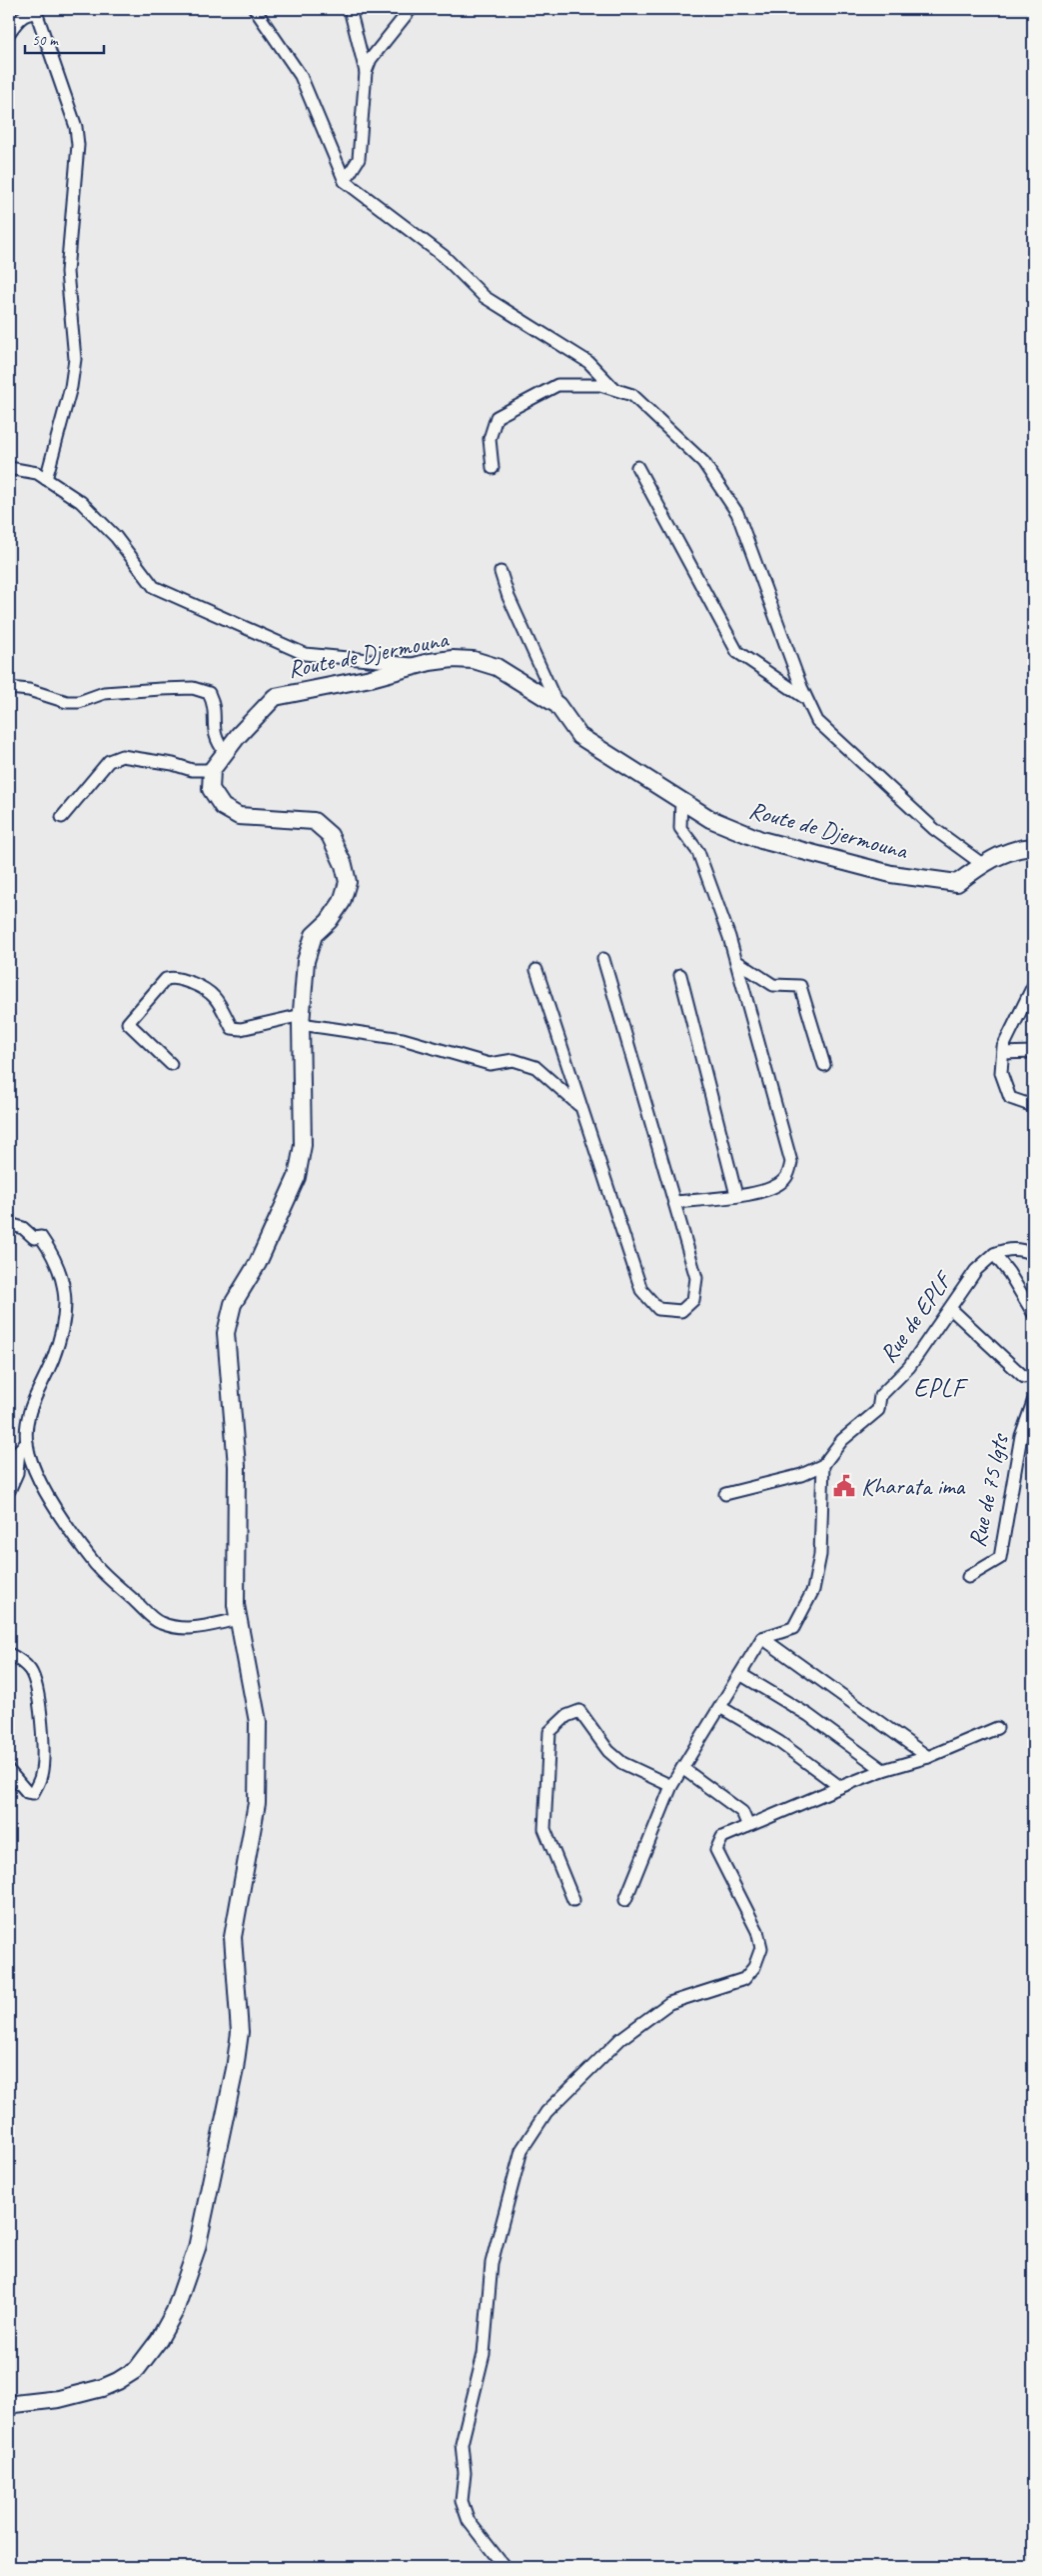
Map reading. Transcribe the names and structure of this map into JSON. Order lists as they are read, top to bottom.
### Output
{
  "streets": {
    "street": ["Route de Djermouna", "Rue de EPLF", "Rue de 75 lgts"]
  },
  "districts": ["EPLF"],
  "places": {
    "public building": ["Kharata ima"]
  },
  "scale_bar": "50 m"
}
